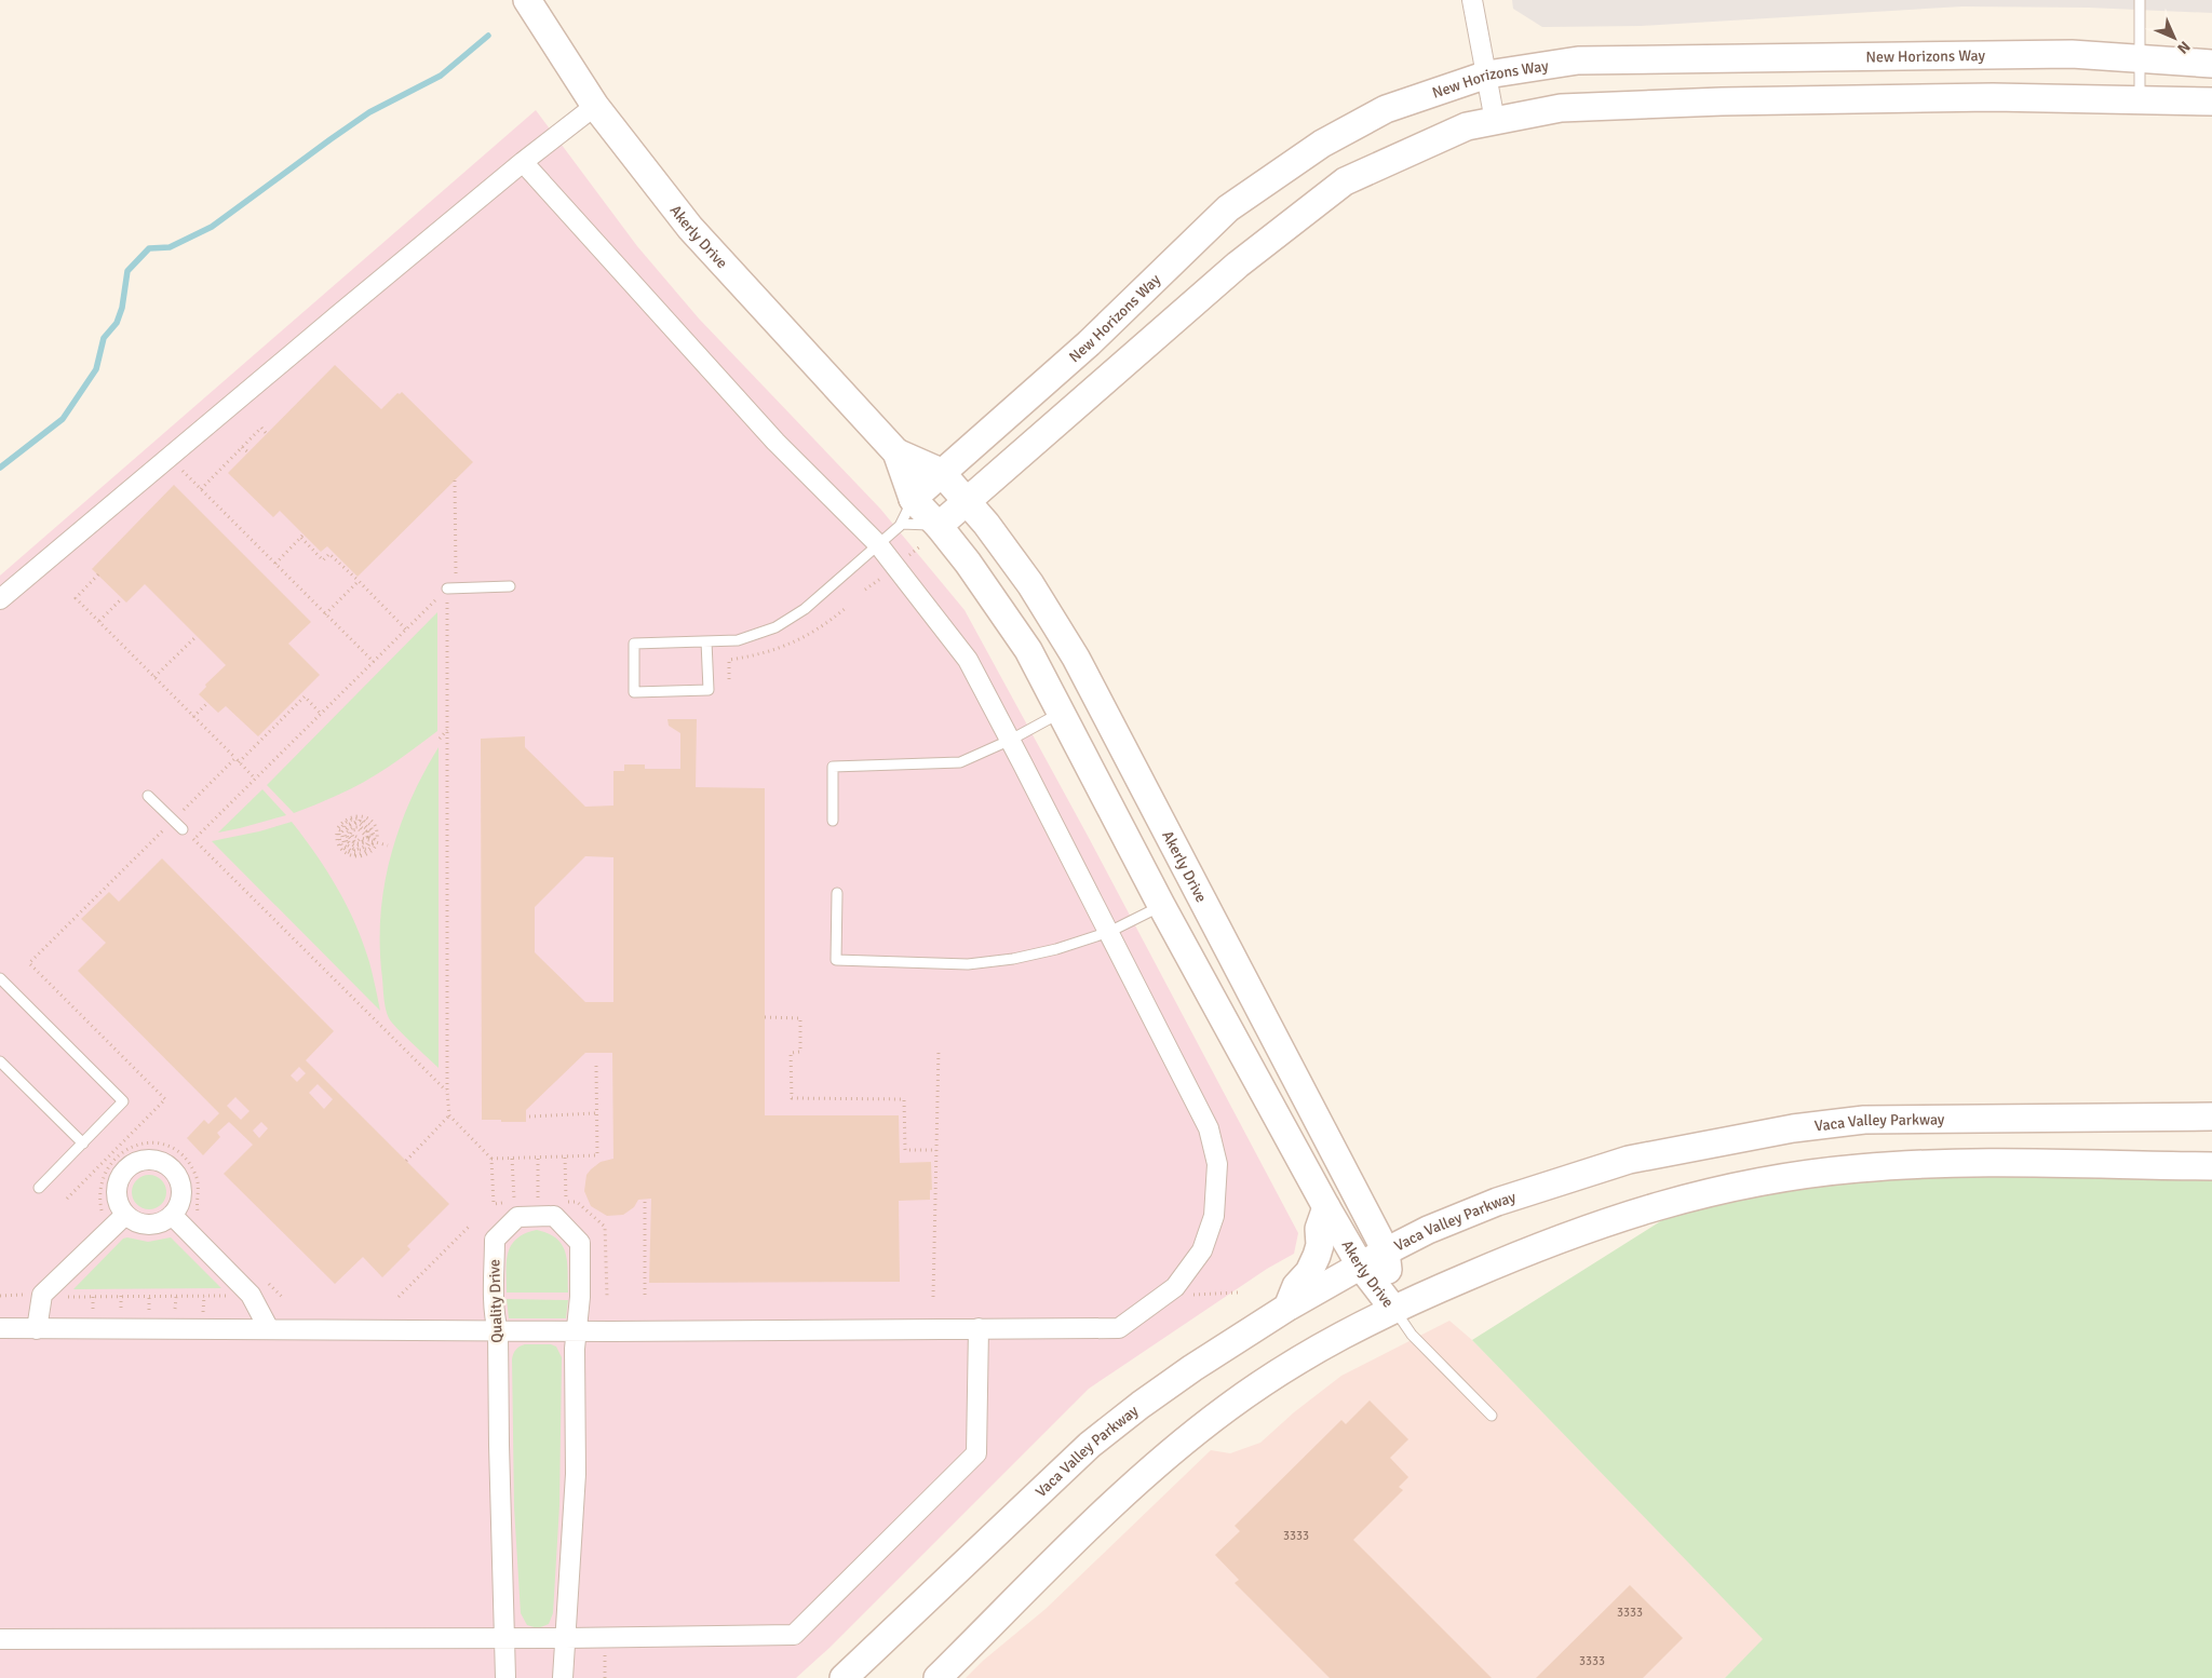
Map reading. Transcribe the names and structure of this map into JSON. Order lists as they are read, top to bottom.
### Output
{
  "streets": {
    "street": [
      "New Horizons Way",
      "Akerly Drive",
      "Vaca Valley Parkway",
      "Quality Drive"
    ]
  },
  "crossings": [
    ["New Horizons Way", "Akerly Drive"],
    ["Akerly Drive", "Vaca Valley Parkway"]
  ],
  "house_numbers": ["3333", "3333", "3333"],
  "north": "bottom right"
}
